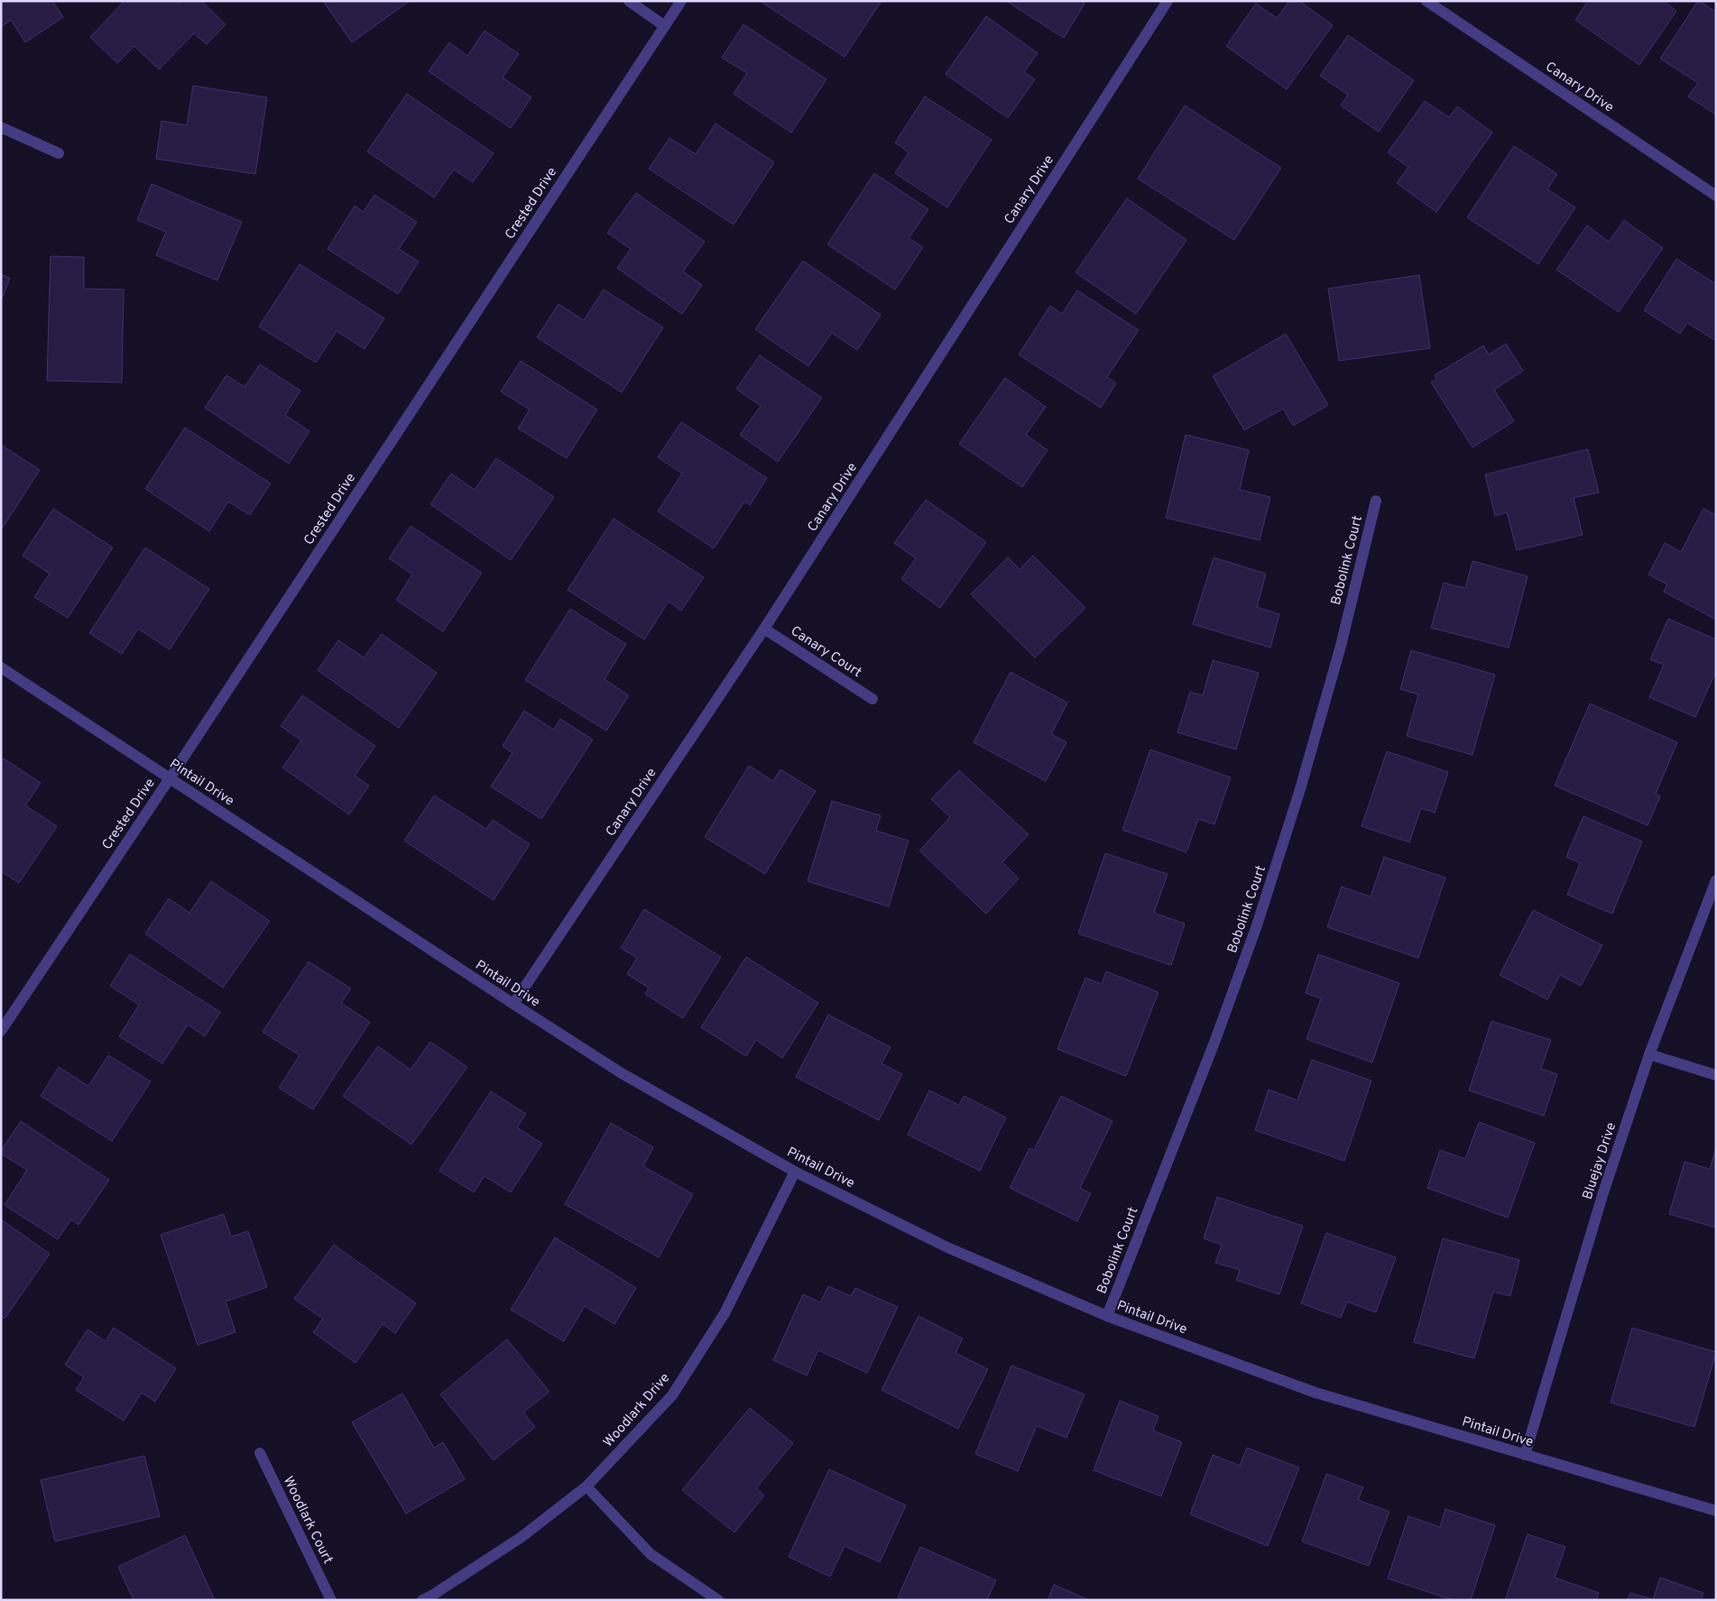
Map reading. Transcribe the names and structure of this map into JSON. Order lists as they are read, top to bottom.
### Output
{
  "streets": {
    "street": [
      "Canary Drive",
      "Crested Drive",
      "Bobolink Court",
      "Canary Court",
      "Pintail Drive",
      "Bluejay Drive",
      "Woodlark Drive",
      "Woodlark Court"
    ]
  },
  "crossings": [
    ["Canary Drive", "Canary Court"],
    ["Canary Drive", "Pintail Drive"],
    ["Crested Drive", "Pintail Drive"],
    ["Bobolink Court", "Pintail Drive"],
    ["Pintail Drive", "Bluejay Drive"],
    ["Pintail Drive", "Woodlark Drive"]
  ]
}
